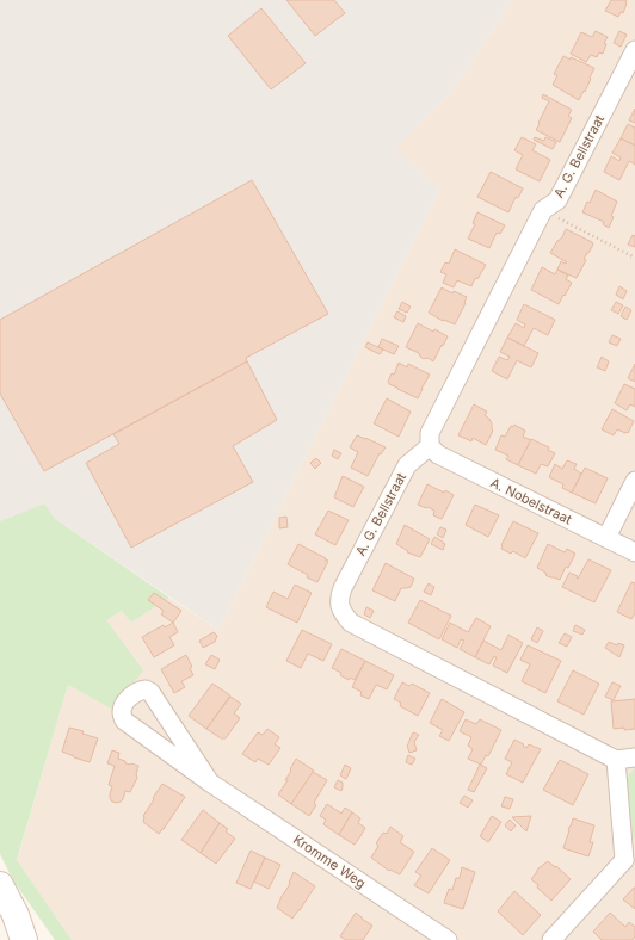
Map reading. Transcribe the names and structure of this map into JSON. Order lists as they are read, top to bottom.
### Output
{
  "streets": {
    "street": ["A. G. Bellstraat", "A. Nobelstraat", "Kromme Weg"]
  },
  "crossings": [
    ["A. G. Bellstraat", "A. Nobelstraat"]
  ]
}
